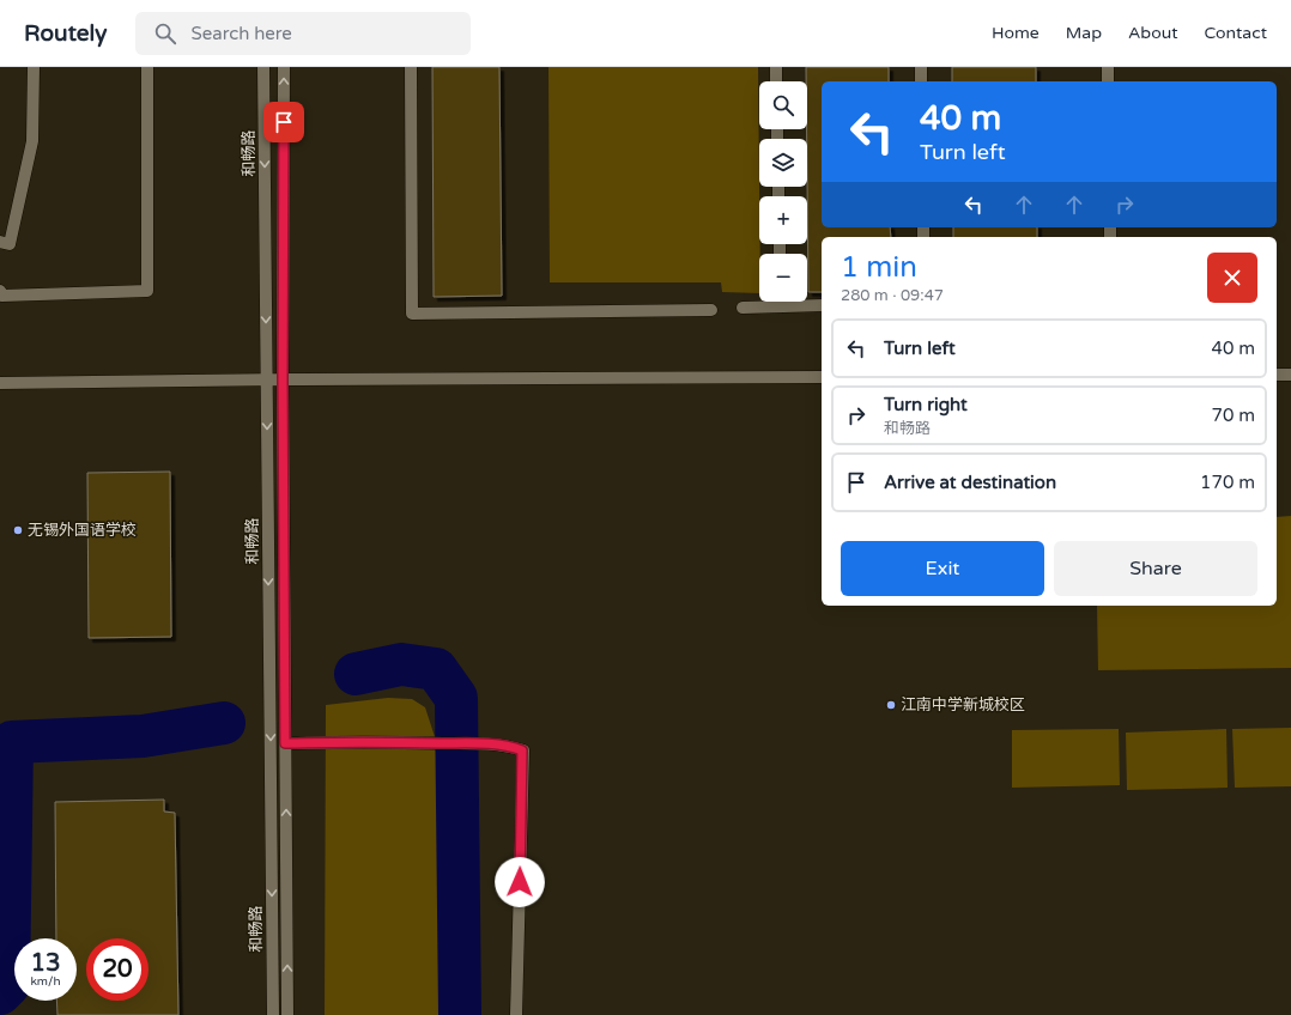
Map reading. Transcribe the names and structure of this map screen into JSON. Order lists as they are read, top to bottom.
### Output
{
  "streets": {
    "street": ["和畅路"]
  },
  "places": ["无锡外国语学校", "江南中学新城校区"],
  "page": {
    "header": "Routely",
    "search": "Search here",
    "nav": [
      "Home",
      "Map",
      "About",
      "Contact"
    ],
    "map_buttons": ["+", "−"],
    "turn": ["40 m", "Turn left"],
    "heading": ["1 min", "280 m · 09:47"],
    "list": [
      {
        "name": "Turn left",
        "value": "40 m"
      },
      {
        "name": "Turn right",
        "note": "和畅路",
        "value": "70 m"
      },
      {
        "name": "Arrive at destination",
        "value": "170 m"
      }
    ],
    "buttons": ["Exit", "Share"],
    "speed": "13 km/h",
    "limit": "20"
  }
}
